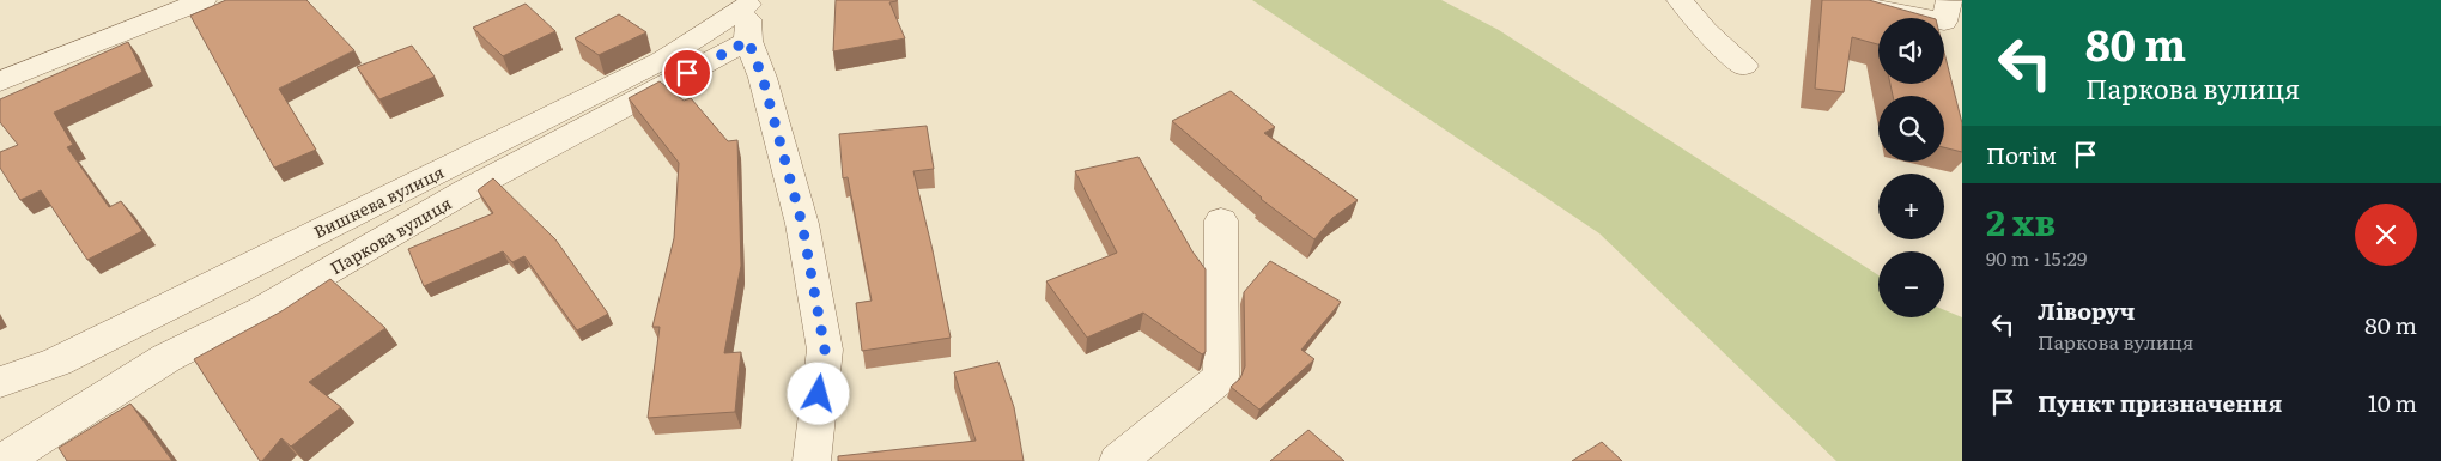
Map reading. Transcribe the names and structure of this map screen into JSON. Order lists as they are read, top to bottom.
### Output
{
  "streets": {
    "street": ["Вишнева вулиця", "Паркова вулиця"]
  },
  "page": {
    "turn": ["80 m", "Паркова вулиця"],
    "map_buttons": ["+", "−"],
    "then": "Потім",
    "heading": ["2 хв", "90 m · 15:29"],
    "list": [
      {
        "name": "Ліворуч",
        "note": "Паркова вулиця",
        "value": "80 m"
      },
      {
        "name": "Пункт призначення",
        "value": "10 m"
      }
    ]
  }
}
